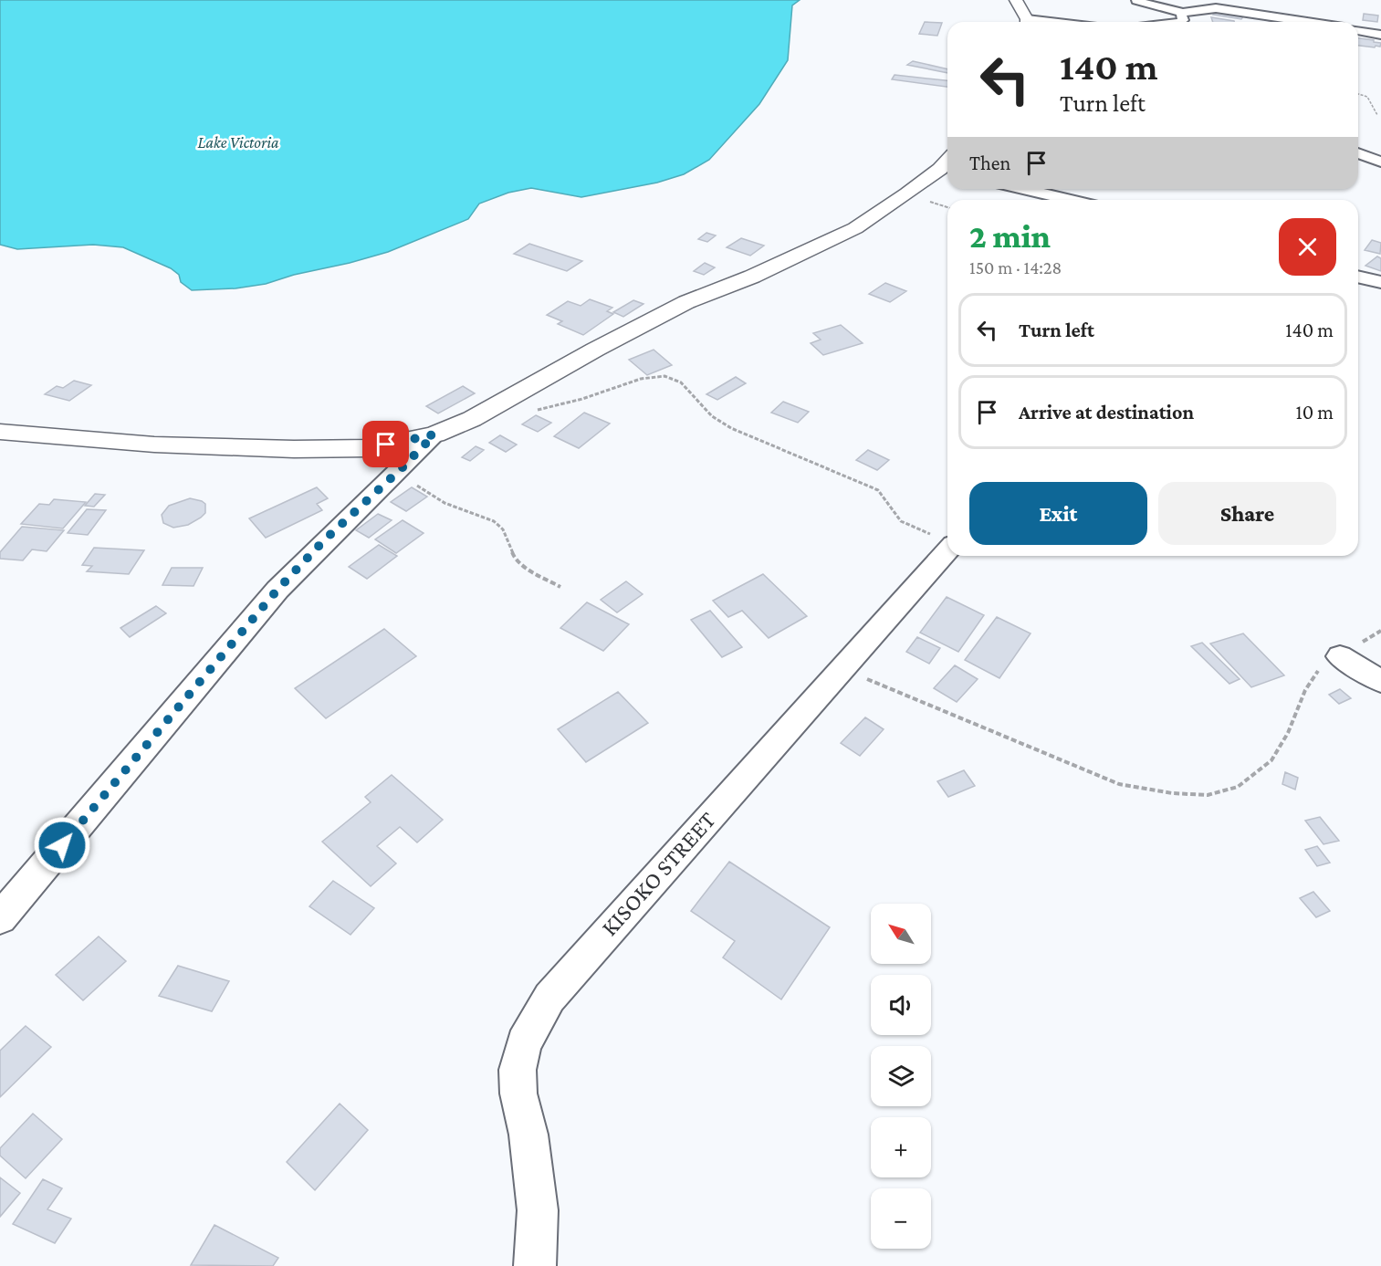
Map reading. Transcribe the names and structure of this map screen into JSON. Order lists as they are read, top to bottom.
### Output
{
  "streets": {
    "street": ["KISOKO STREET"]
  },
  "water": ["Lake Victoria"],
  "north": "top left",
  "page": {
    "turn": ["140 m", "Turn left"],
    "then": "Then",
    "heading": ["2 min", "150 m · 14:28"],
    "list": [
      {
        "name": "Turn left",
        "value": "140 m"
      },
      {
        "name": "Arrive at destination",
        "value": "10 m"
      }
    ],
    "buttons": ["Exit", "Share"],
    "map_buttons": ["+", "−"]
  }
}
